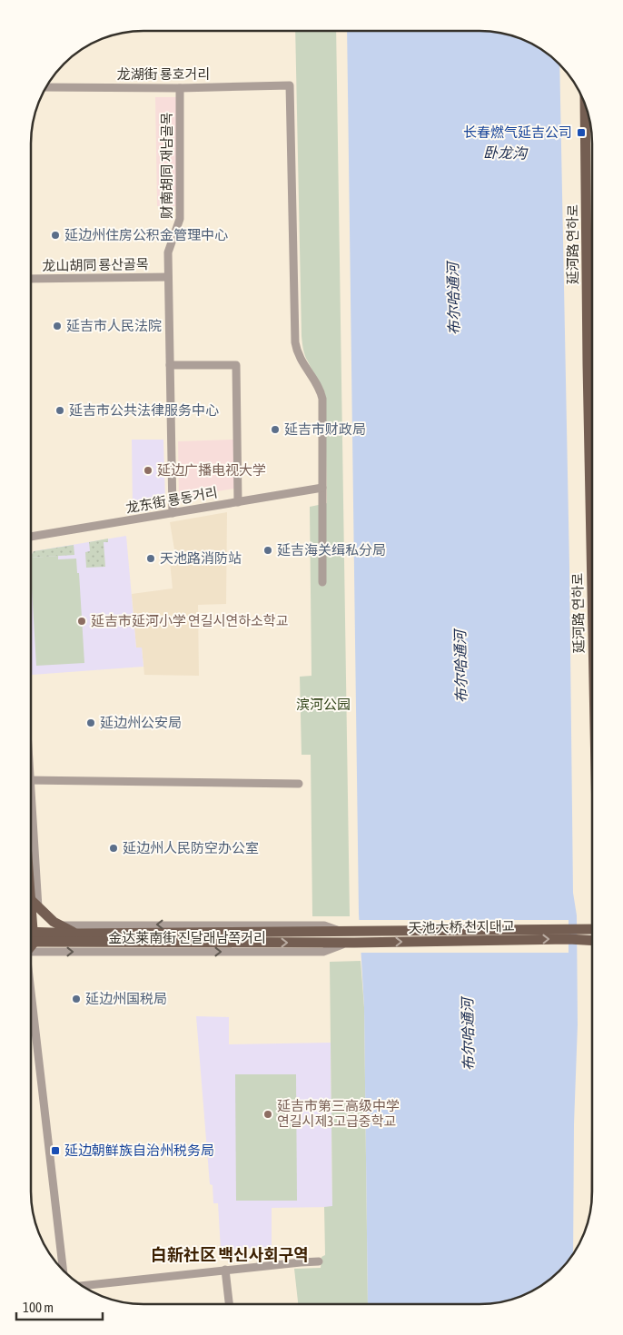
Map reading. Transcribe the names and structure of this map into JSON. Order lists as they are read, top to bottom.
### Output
{
  "streets": {
    "main road": ["延河路 연하로", "天池大桥 천지대교", "金达莱南街 진달래남쪽거리"],
    "street": [
      "龙湖街 룡호거리",
      "财南胡同 재남골목",
      "龙山胡同 룡산골목",
      "龙东街 룡동거리"
    ]
  },
  "crossings": [
    ["龙湖街 룡호거리", "财南胡同 재남골목"],
    ["龙湖街 룡호거리", "龙东街 룡동거리"],
    ["财南胡同 재남골목", "龙山胡同 룡산골목"],
    ["财南胡同 재남골목", "龙东街 룡동거리"],
    ["天池大桥 천지대교", "金达莱南街 진달래남쪽거리"]
  ],
  "districts": ["白新社区 백신사회구역"],
  "water": ["卧龙沟", "布尔哈通河"],
  "parks": ["滨河公园"],
  "places": {
    "transit": ["长春燃气延吉公司", "延边朝鲜族自治州税务局"],
    "other": [
      "延边州住房公积金管理中心",
      "延吉市人民法院",
      "延吉市公共法律服务中心",
      "延吉市财政局",
      "延边广播电视大学",
      "延吉海关缉私分局",
      "天池路消防站",
      "延吉市延河小学 연길시연하소학교",
      "延边州公安局",
      "延边州人民防空办公室",
      "延边州国税局",
      "延吉市第三高级中学 연길시제3고급중학교"
    ]
  },
  "scale_bar": "100 m"
}
